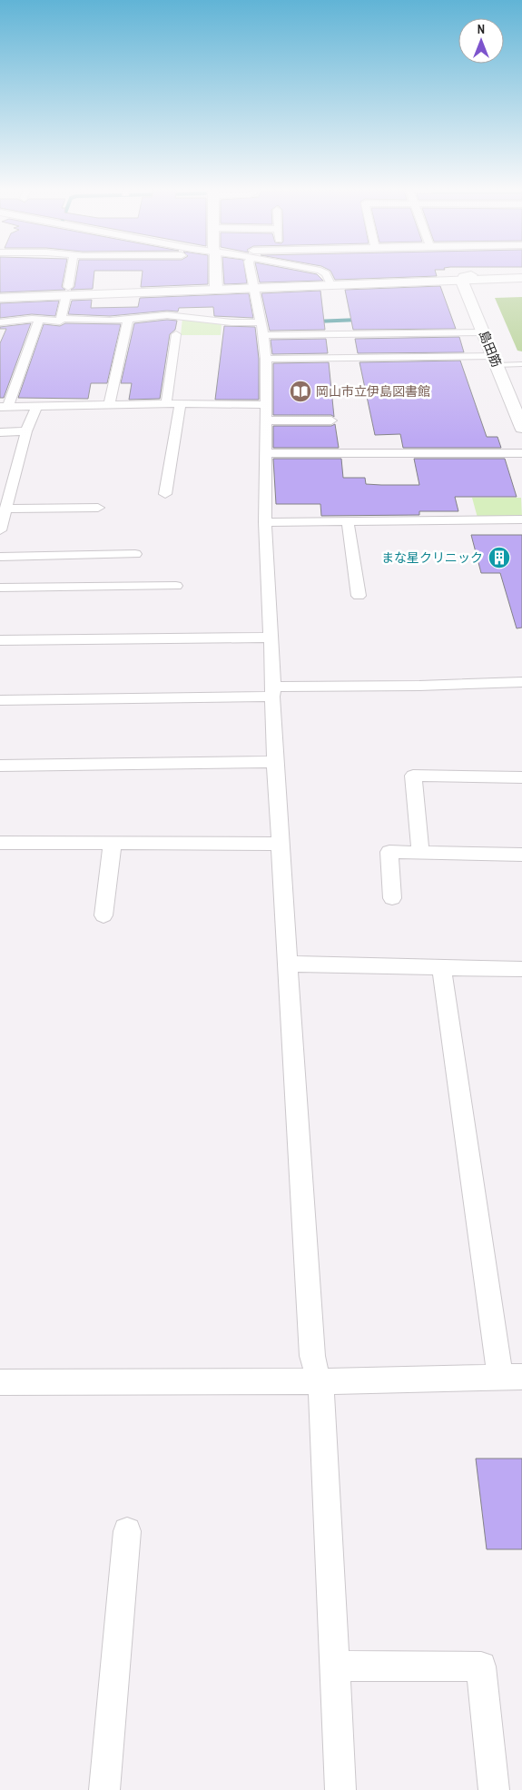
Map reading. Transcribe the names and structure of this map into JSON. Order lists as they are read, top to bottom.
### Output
{
  "streets": {
    "main road": ["島田筋"]
  },
  "places": {
    "library": ["岡山市立伊島図書館"],
    "building": ["まな星クリニック"]
  },
  "north": "top"
}
